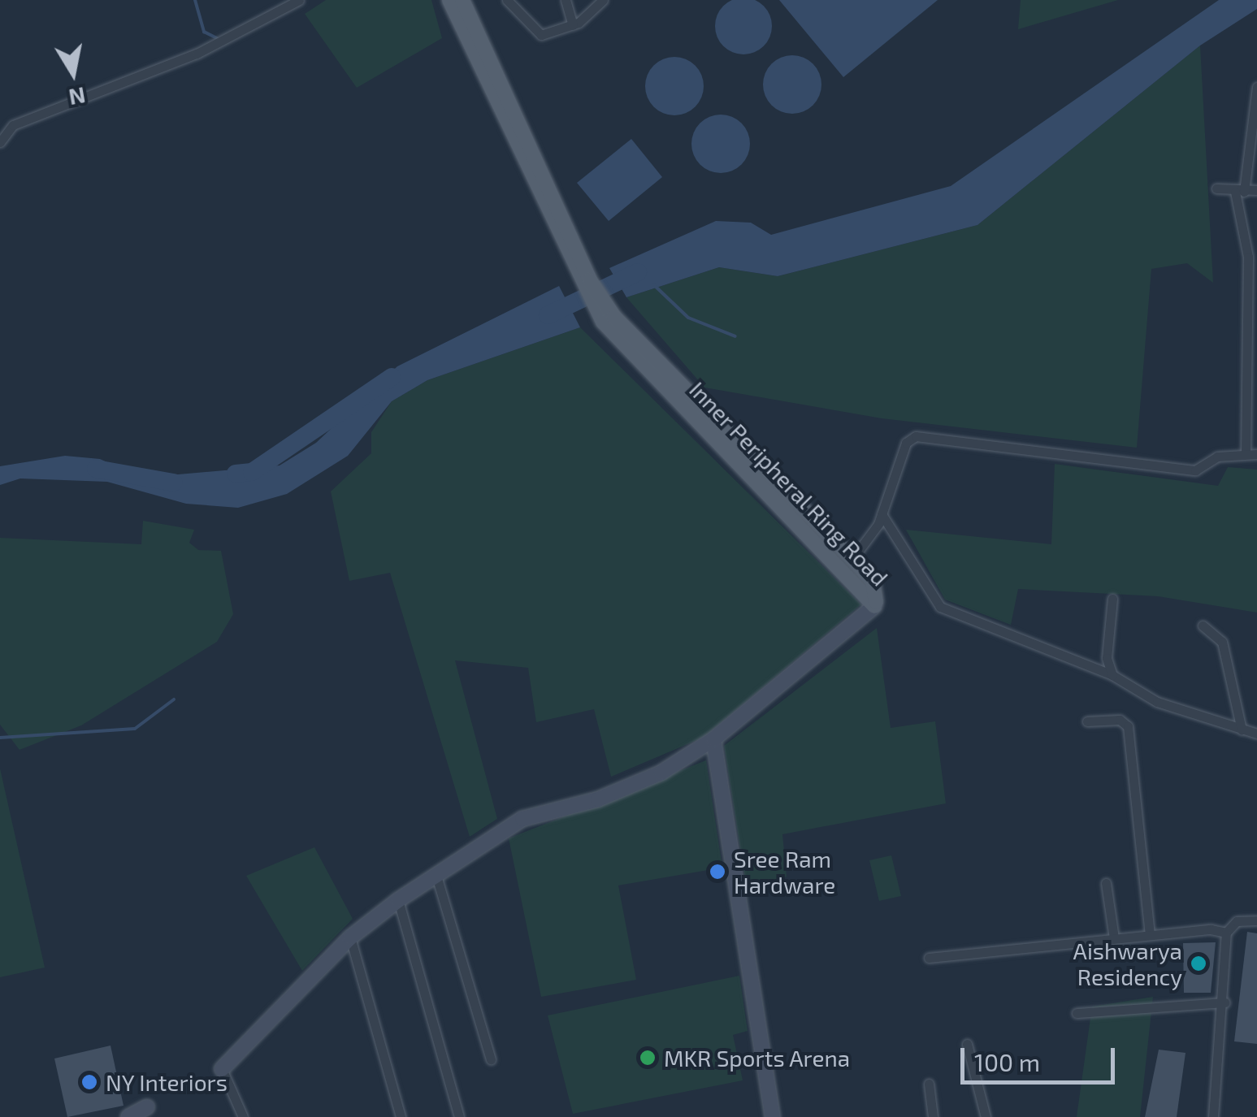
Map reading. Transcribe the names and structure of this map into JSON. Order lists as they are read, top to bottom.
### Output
{
  "streets": {
    "main road": ["Inner Peripheral Ring Road"]
  },
  "places": [
    "Sree Ram Hardware",
    "Aishwarya Residency",
    "MKR Sports Arena",
    "NY Interiors"
  ],
  "scale_bar": "100 m",
  "north": "bottom"
}
